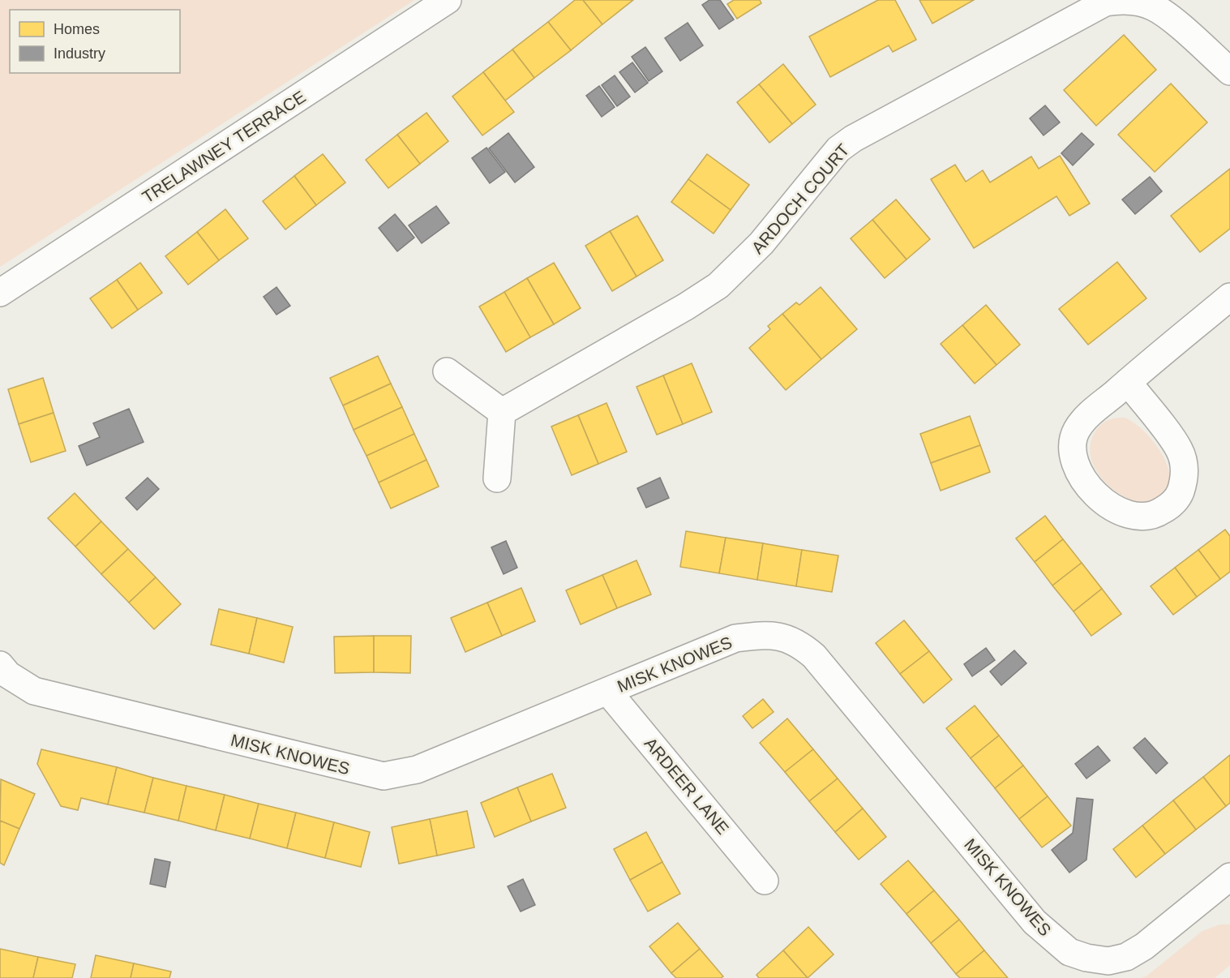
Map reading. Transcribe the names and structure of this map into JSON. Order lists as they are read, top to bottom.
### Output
{
  "streets": {
    "street": [
      "TRELAWNEY TERRACE",
      "ARDOCH COURT",
      "MISK KNOWES",
      "ARDEER LANE"
    ]
  },
  "crossings": [
    ["MISK KNOWES", "ARDEER LANE"]
  ],
  "legend": ["Homes", "Industry"]
}
